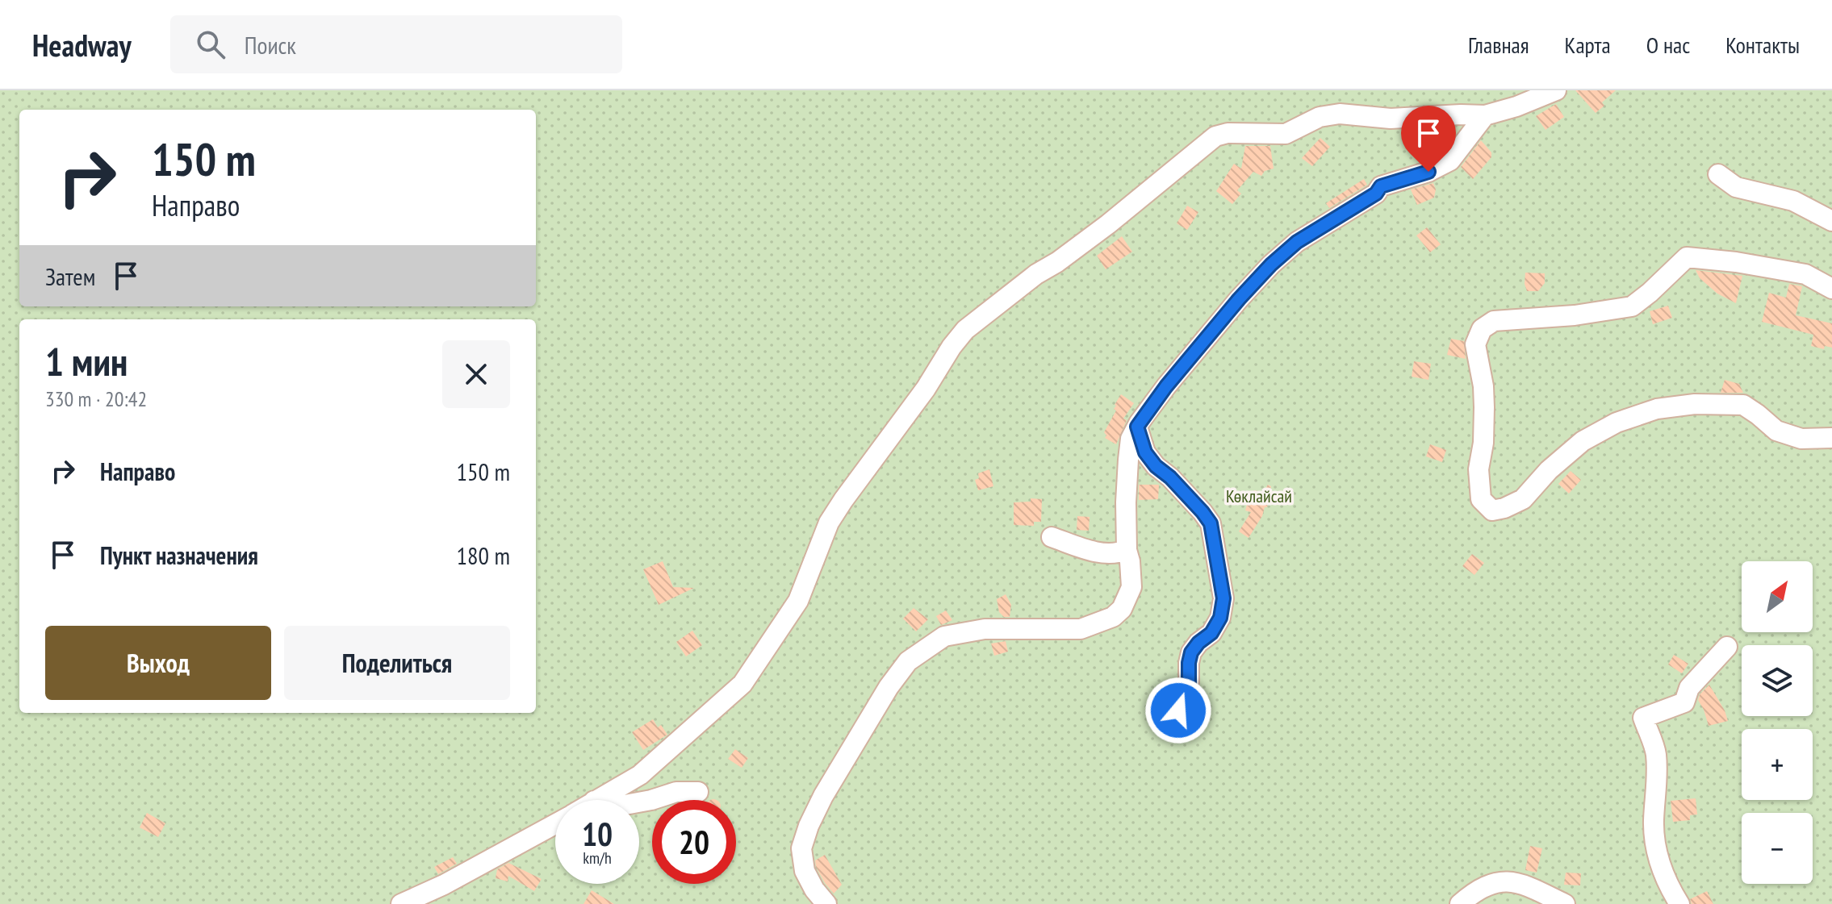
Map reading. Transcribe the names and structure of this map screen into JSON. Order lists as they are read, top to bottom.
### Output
{
  "parks": ["Көклайсай"],
  "north": "top right",
  "page": {
    "header": "Headway",
    "search": "Поиск",
    "nav": [
      "Главная",
      "Карта",
      "О нас",
      "Контакты"
    ],
    "turn": ["150 m", "Направо"],
    "then": "Затем",
    "heading": ["1 мин", "330 m · 20:42"],
    "list": [
      {
        "name": "Направо",
        "value": "150 m"
      },
      {
        "name": "Пункт назначения",
        "value": "180 m"
      }
    ],
    "map_buttons": ["+", "−"],
    "buttons": ["Выход", "Поделиться"],
    "speed": "10 km/h",
    "limit": "20"
  }
}
